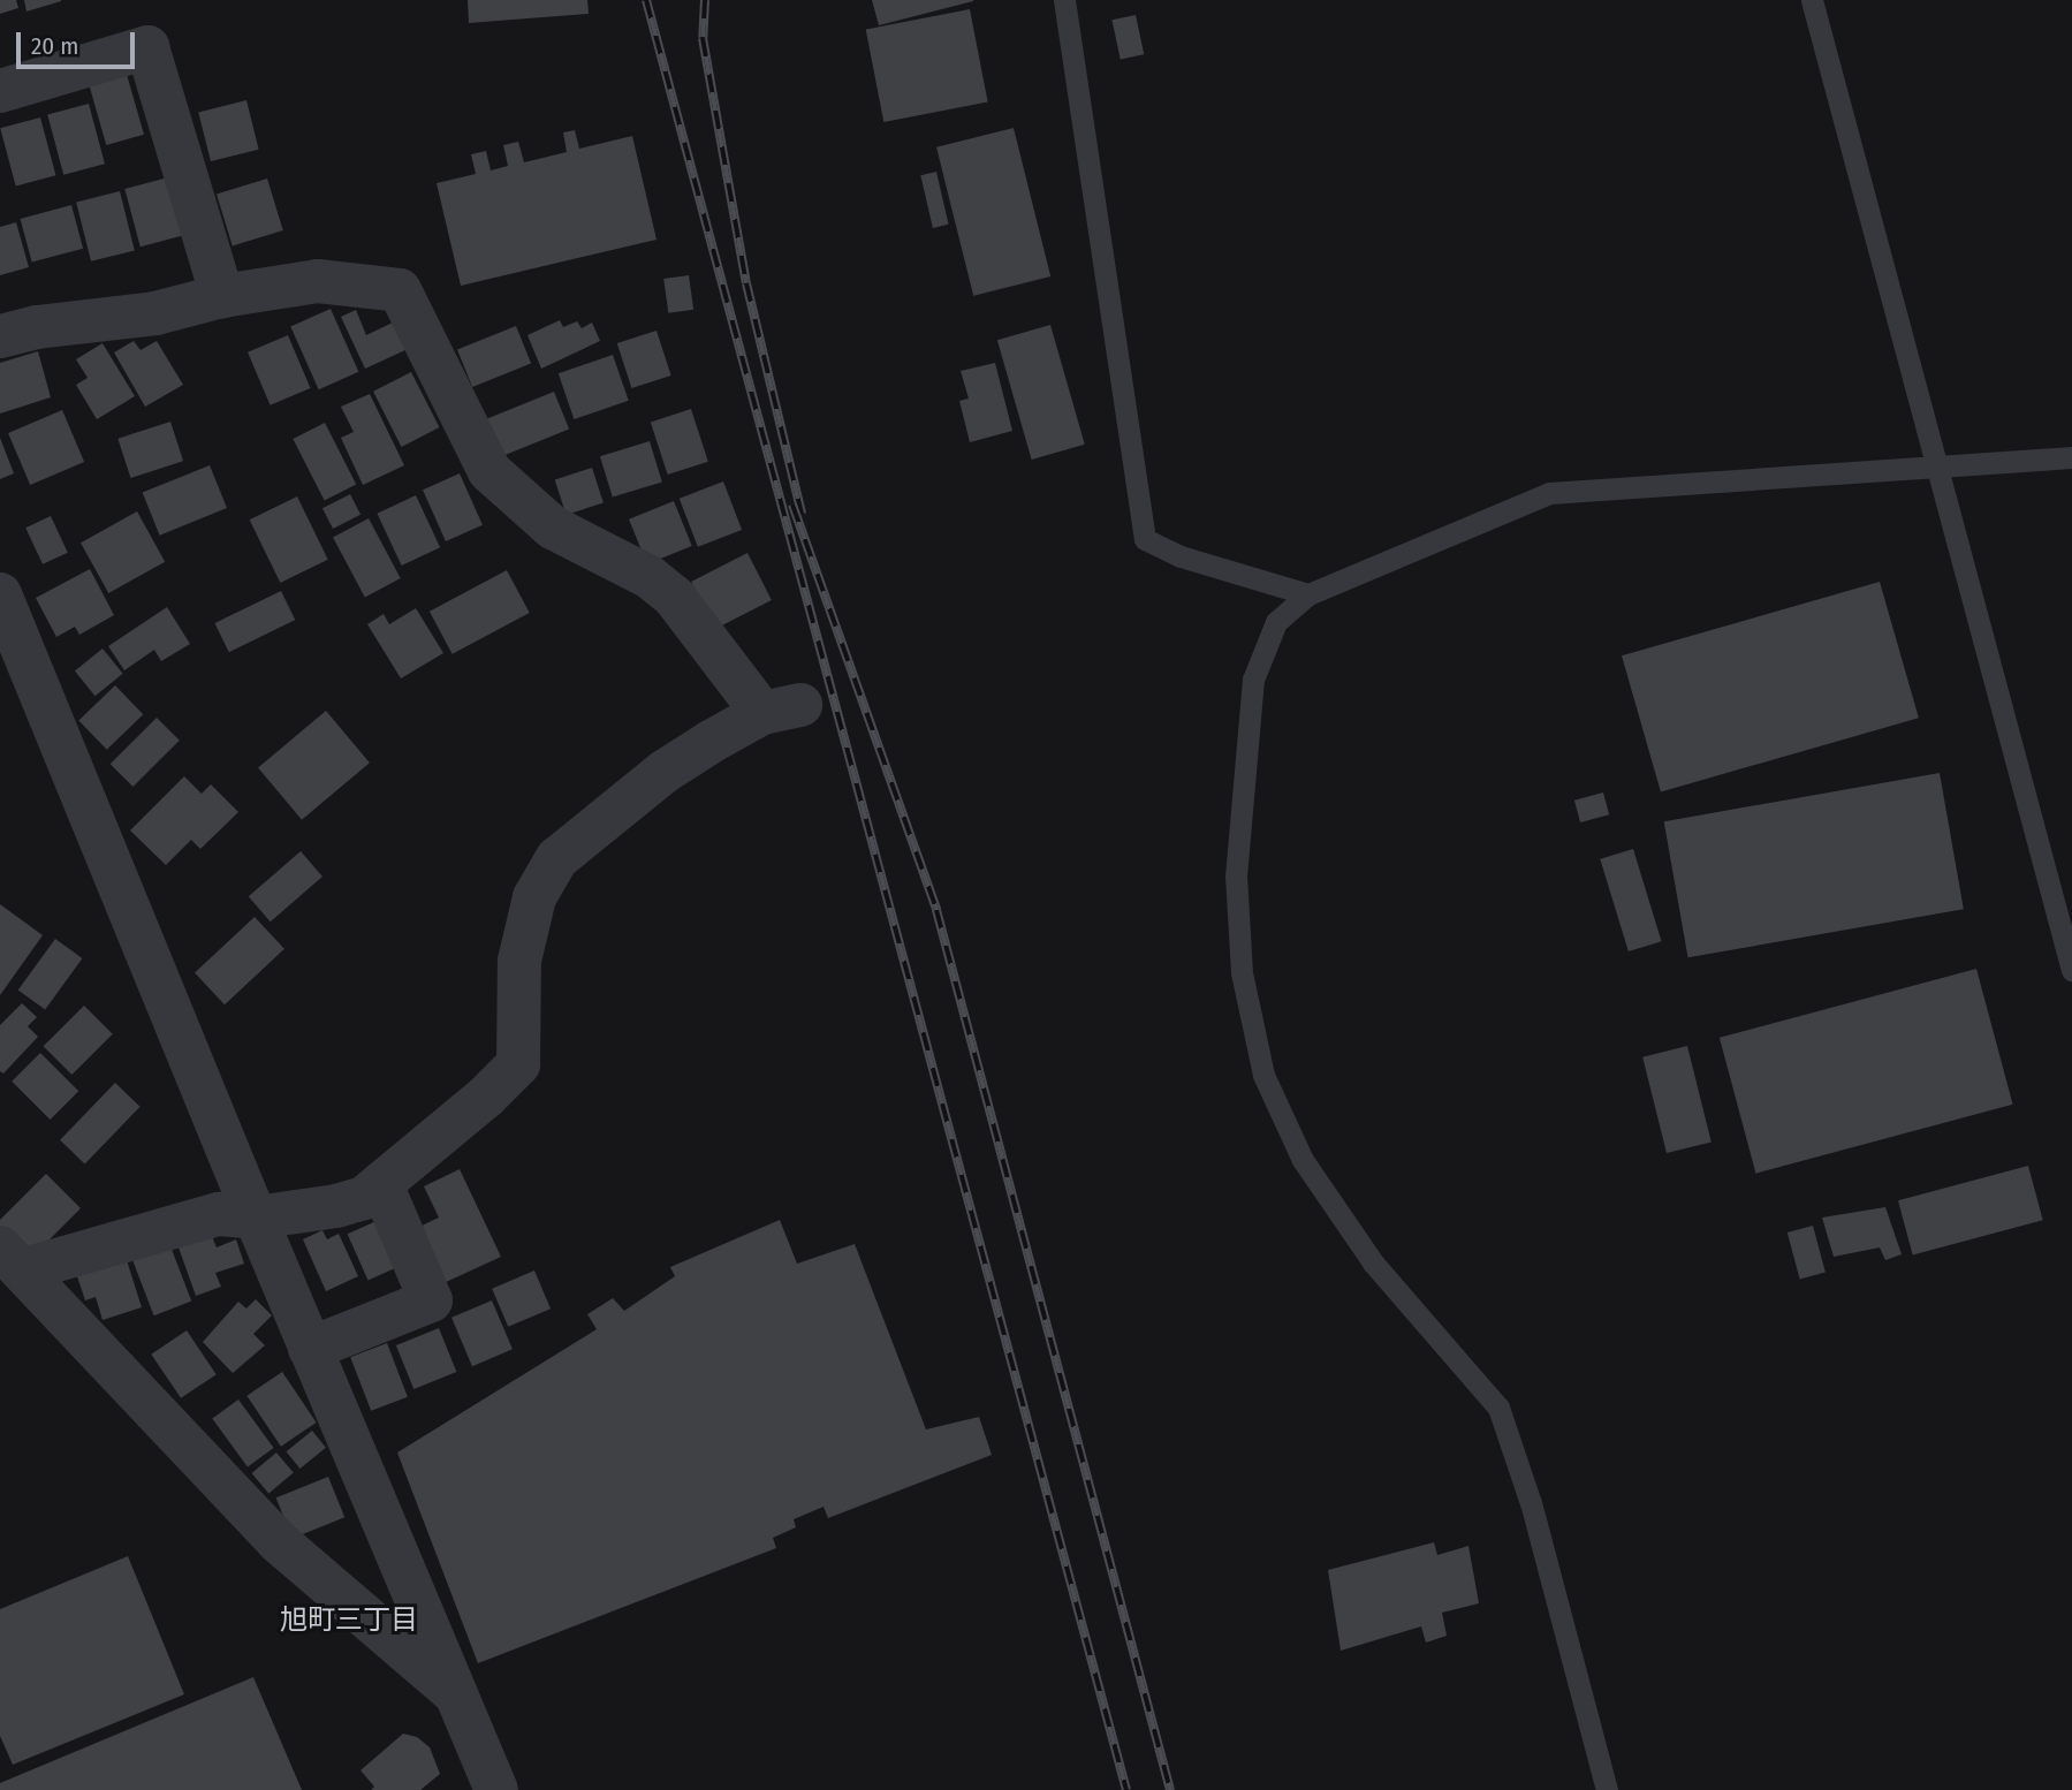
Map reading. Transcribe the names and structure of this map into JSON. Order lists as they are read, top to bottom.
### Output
{
  "districts": ["旭町三丁目"],
  "scale_bar": "20 m"
}
